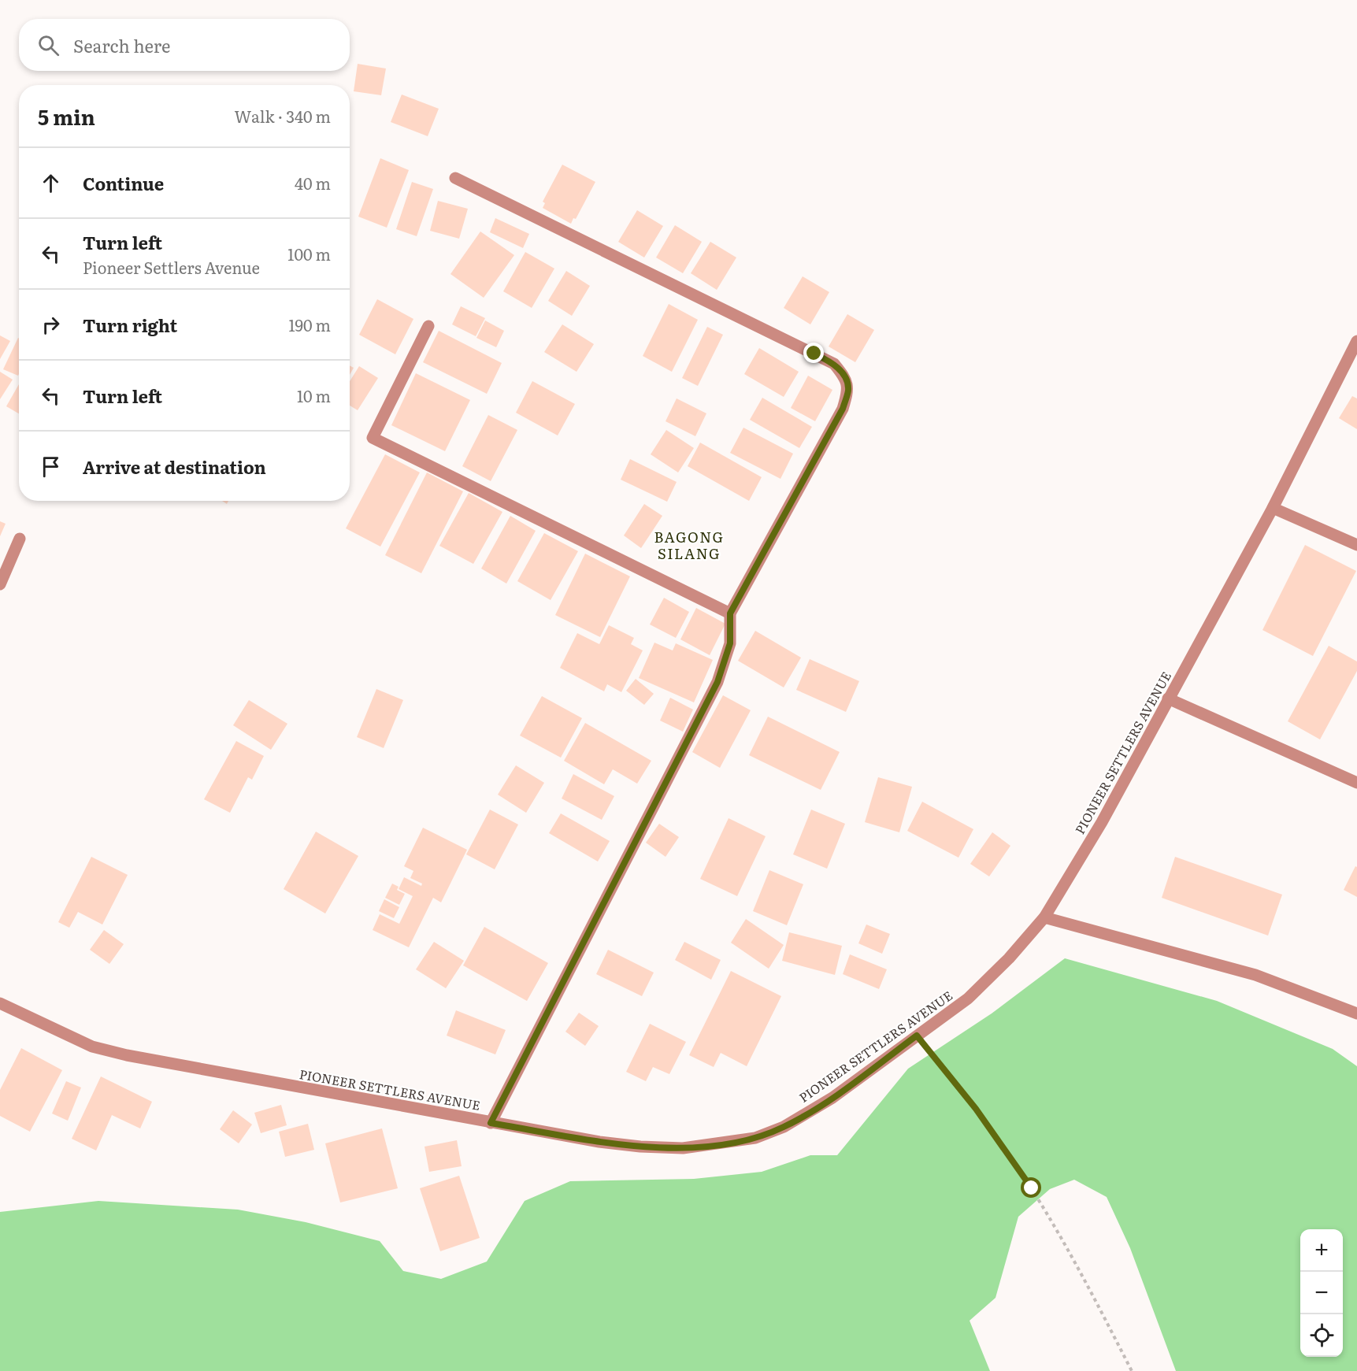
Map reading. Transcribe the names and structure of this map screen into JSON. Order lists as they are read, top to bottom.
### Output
{
  "streets": {
    "street": ["PIONEER SETTLERS AVENUE"]
  },
  "districts": ["BAGONG SILANG"],
  "page": {
    "search": "Search here",
    "heading": ["5 min", "Walk · 340 m"],
    "list": [
      ["Continue", "40 m"],
      ["Turn left", "Pioneer Settlers Avenue", "100 m"],
      ["Turn right", "190 m"],
      ["Turn left", "10 m"],
      "Arrive at destination"
    ],
    "map_buttons": ["+", "−"]
  }
}
